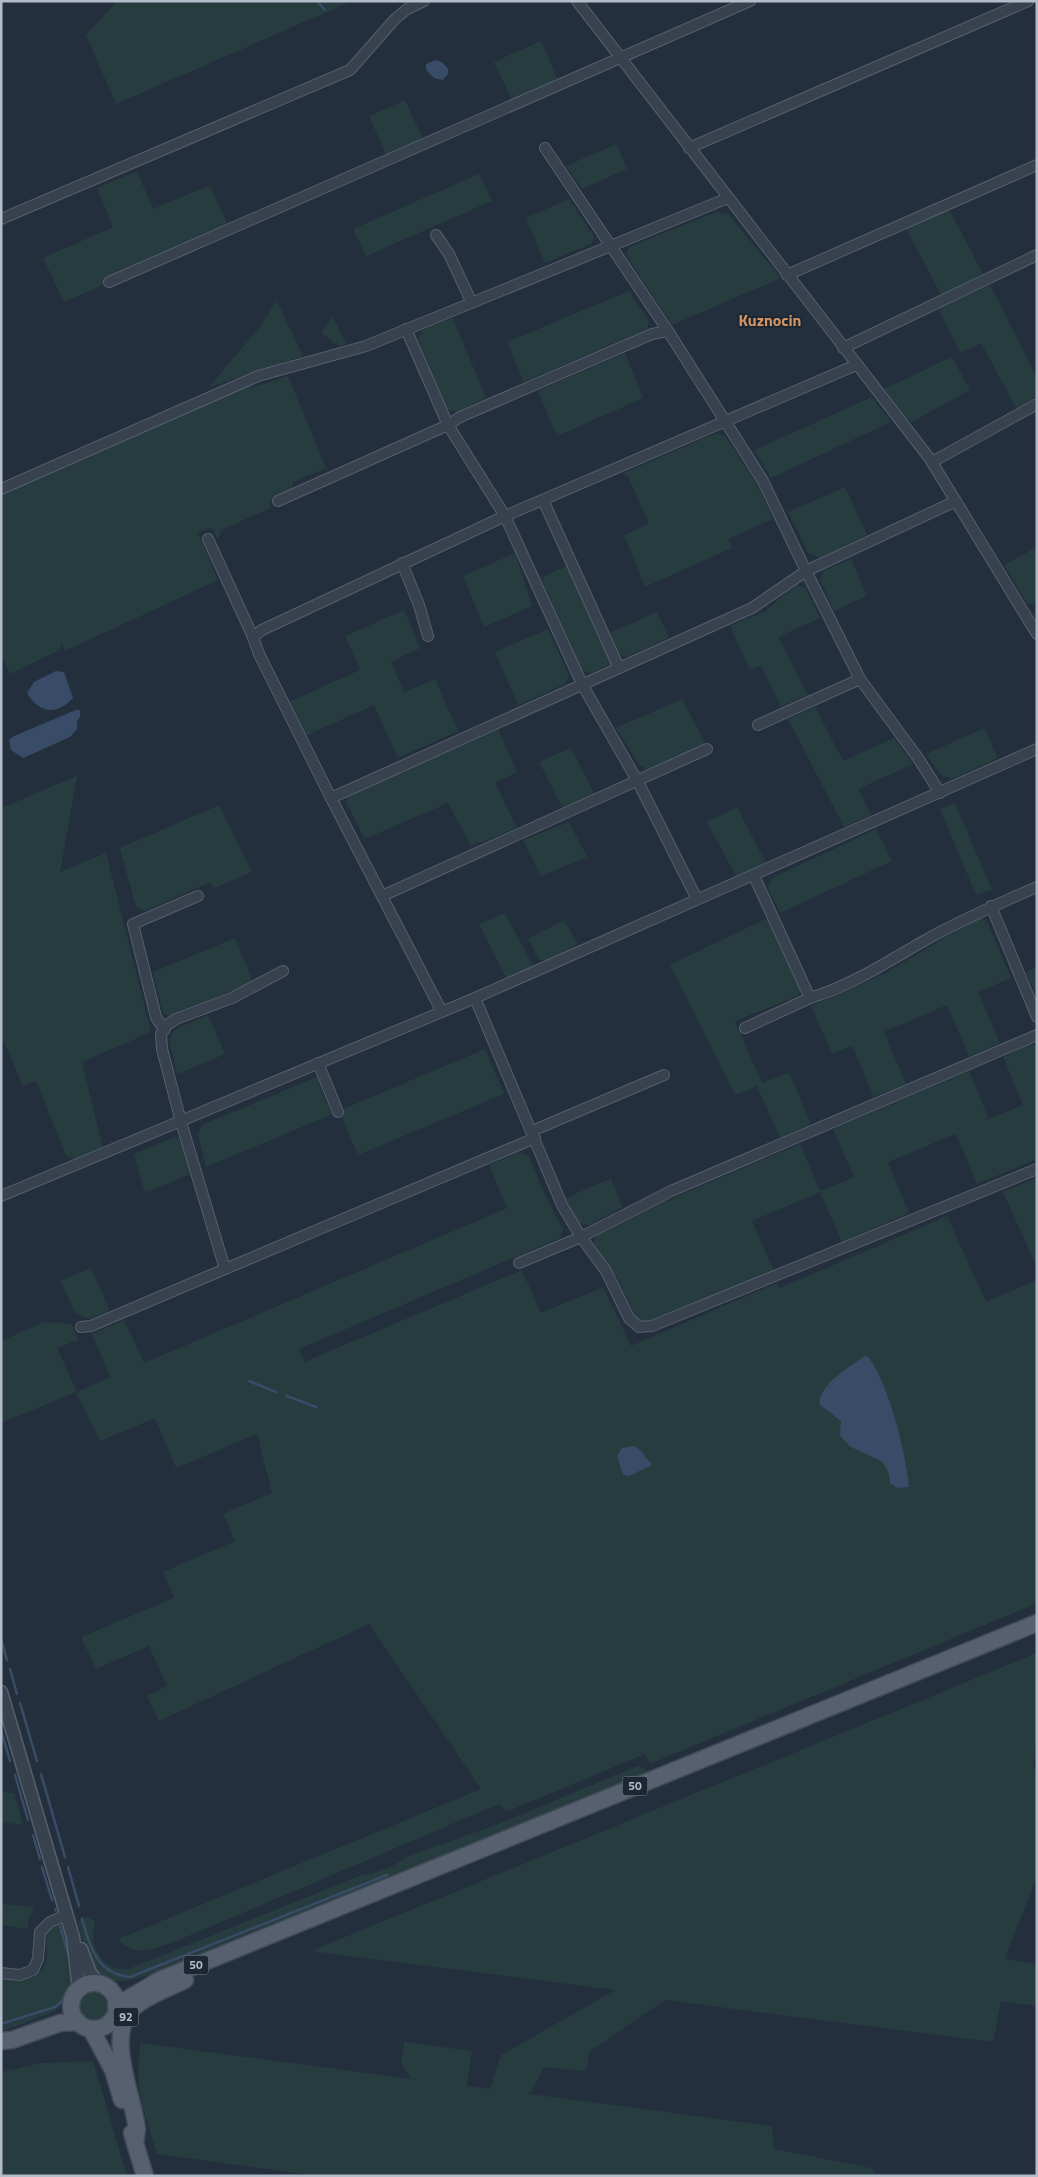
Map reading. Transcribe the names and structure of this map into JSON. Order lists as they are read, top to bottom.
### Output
{
  "streets": {
    "main road": ["50", "92"]
  },
  "crossings": [
    ["50", "92"]
  ],
  "districts": ["Kuznocin"]
}
